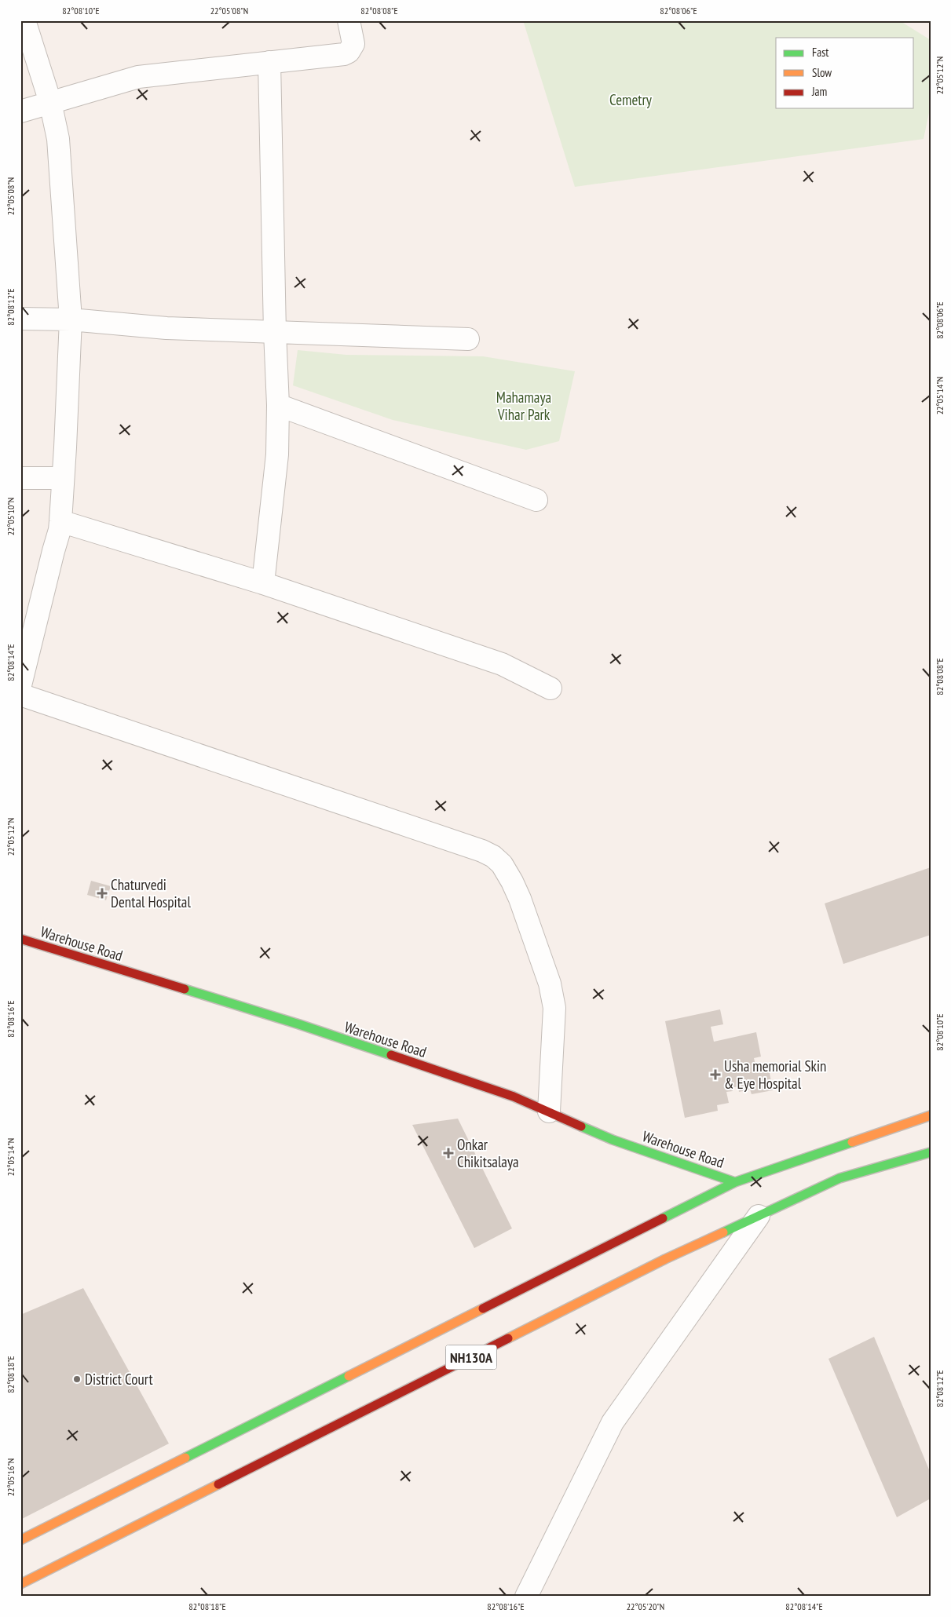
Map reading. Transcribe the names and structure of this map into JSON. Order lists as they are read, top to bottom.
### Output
{
  "streets": {
    "main road": ["Warehouse Road", "NH130A"]
  },
  "crossings": [
    ["Warehouse Road", "NH130A"]
  ],
  "parks": ["Cemetry", "Mahamaya Vihar Park"],
  "places": {
    "health": ["Chaturvedi Dental Hospital", "Usha memorial Skin & Eye Hospital", "Onkar Chikitsalaya"],
    "other": ["District Court"]
  },
  "legend": ["Fast", "Slow", "Jam"],
  "coordinates": [
    "82°08'10\"E",
    "22°05'08\"N",
    "82°08'08\"E",
    "82°08'06\"E",
    "22°05'12\"N",
    "82°08'12\"E",
    "22°05'14\"N",
    "22°05'10\"N",
    "82°08'14\"E",
    "82°08'16\"E",
    "82°08'18\"E",
    "22°05'16\"N",
    "22°05'20\"N"
  ]
}
